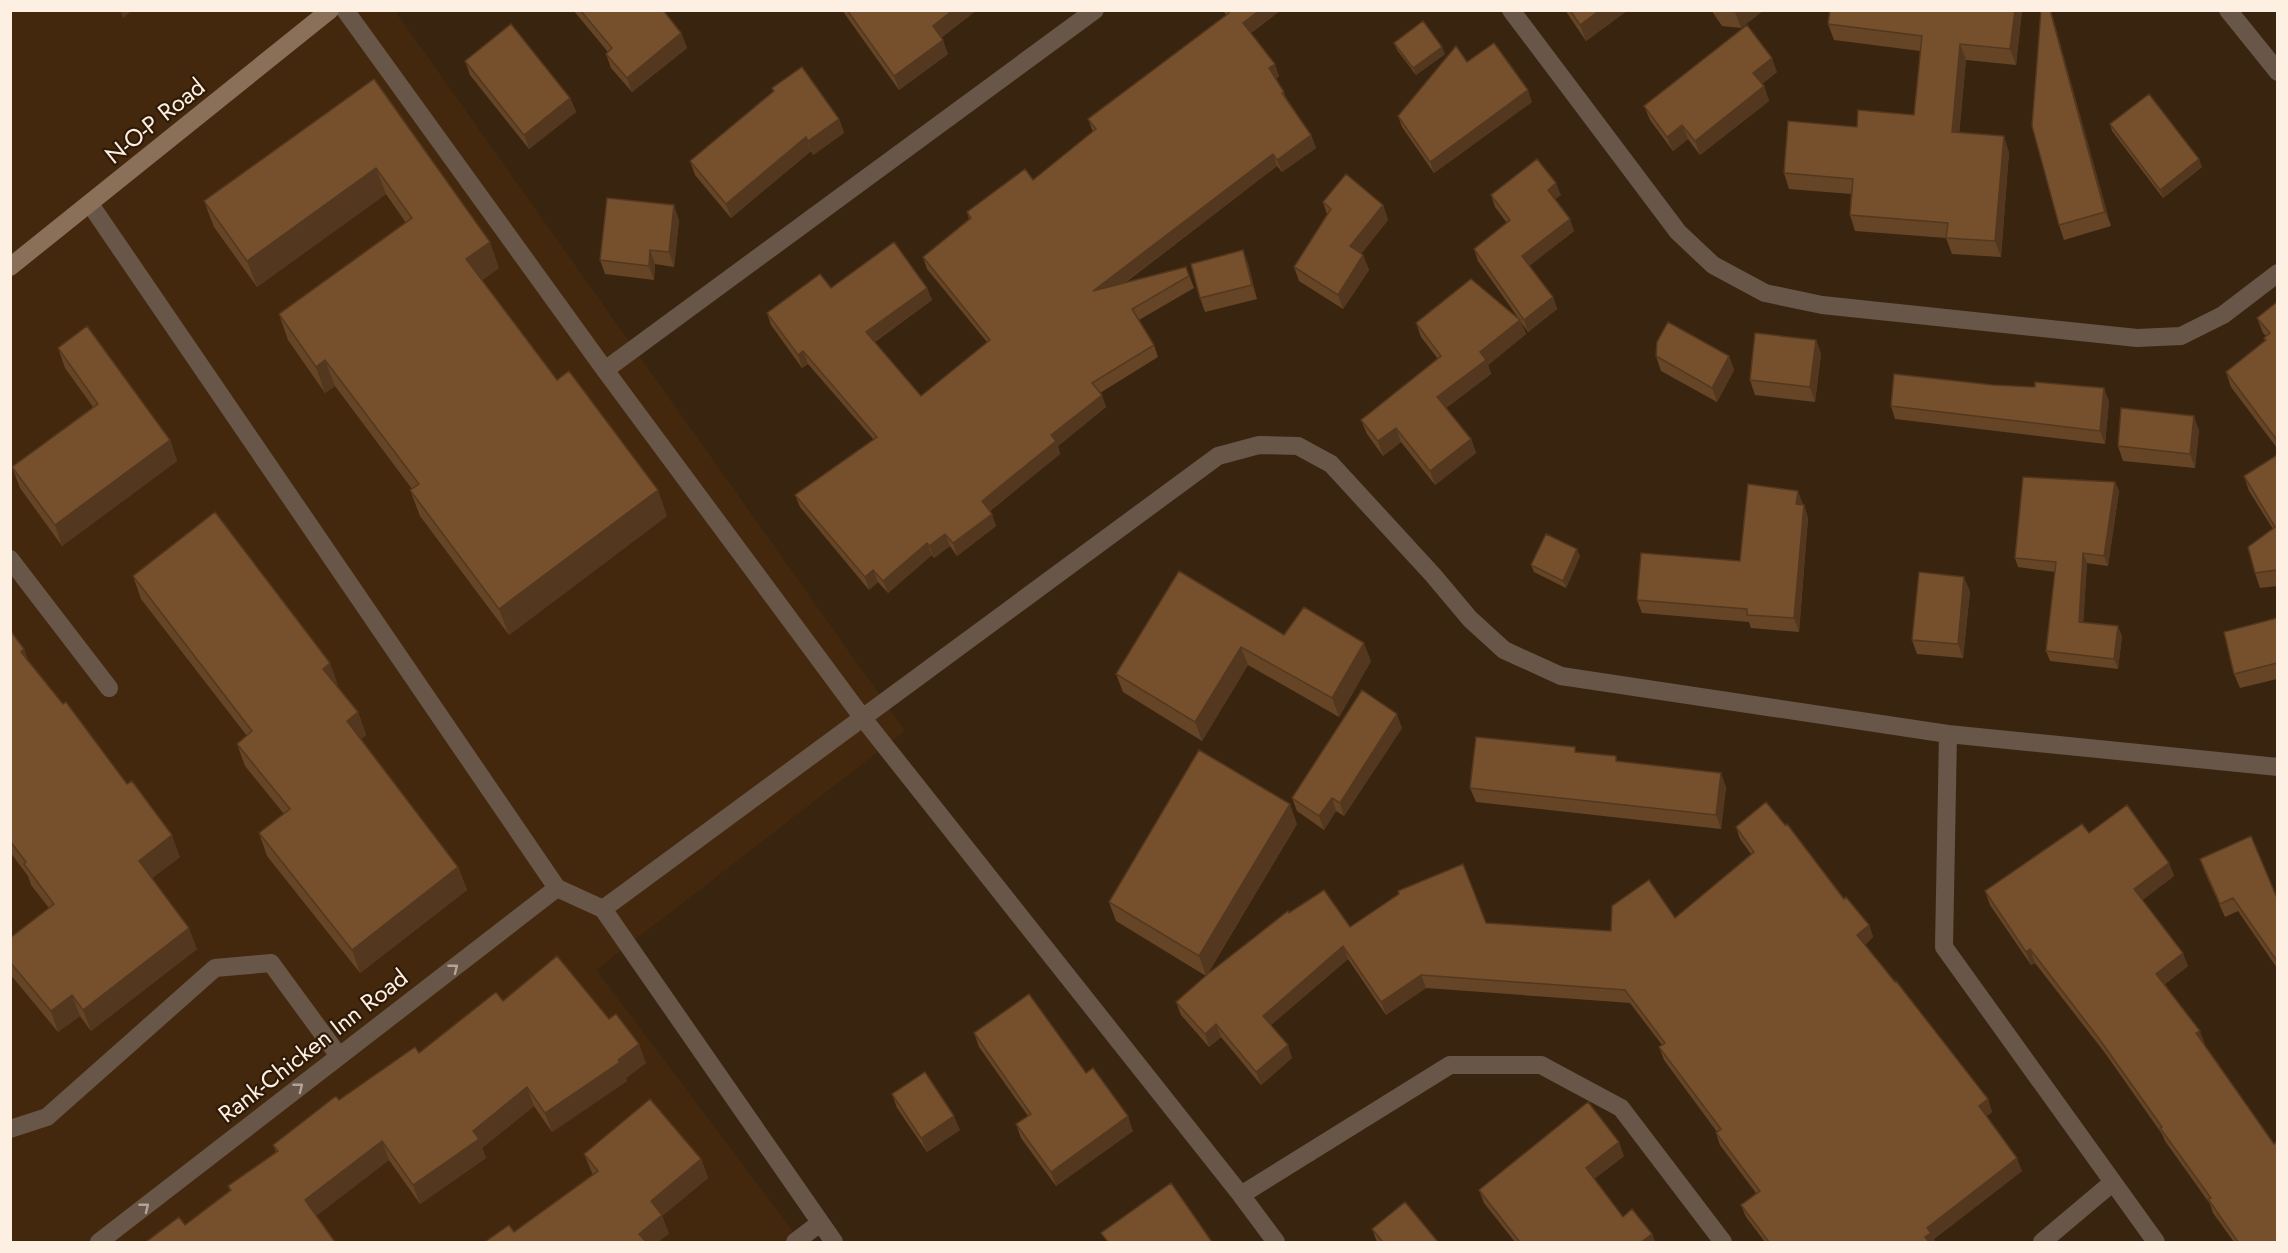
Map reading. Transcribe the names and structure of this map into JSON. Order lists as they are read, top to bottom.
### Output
{
  "streets": {
    "street": ["N-O-P Road", "Rank-Chicken Inn Road"]
  },
  "one_way": ["Rank-Chicken Inn Road"]
}
